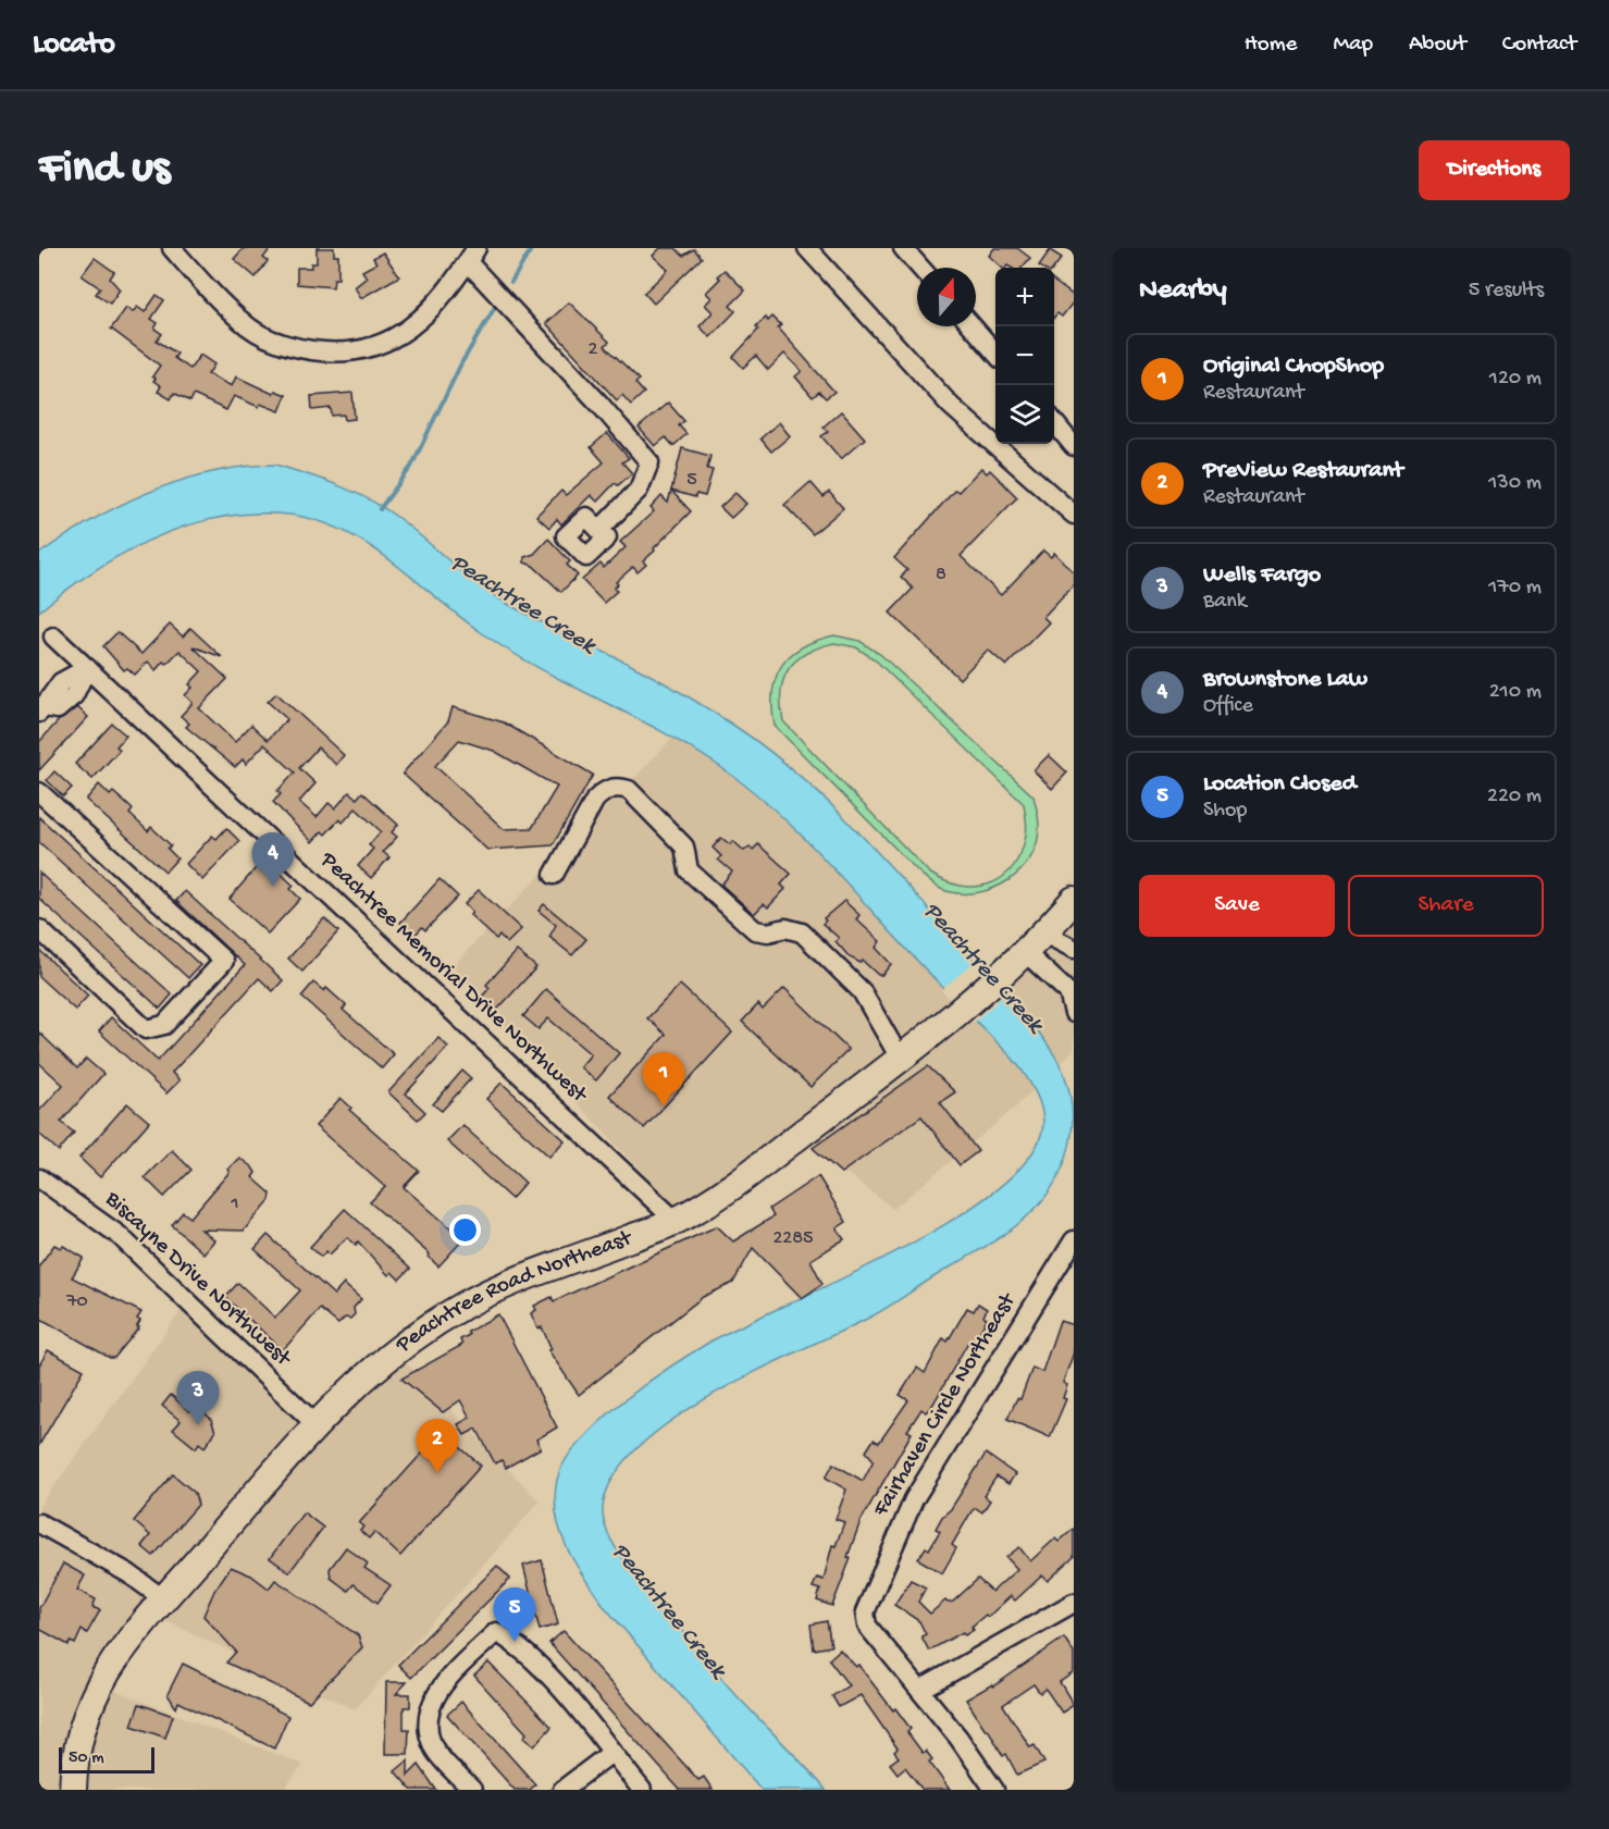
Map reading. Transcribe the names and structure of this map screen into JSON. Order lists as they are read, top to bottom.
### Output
{
  "streets": {
    "highway": ["Peachtree Road Northeast"],
    "street": ["Peachtree Memorial Drive Northwest", "Biscayne Drive Northwest", "Fairhaven Circle Northeast"]
  },
  "crossings": [
    ["Peachtree Memorial Drive Northwest", "Peachtree Road Northeast"],
    ["Biscayne Drive Northwest", "Peachtree Road Northeast"]
  ],
  "water": ["Peachtree Creek"],
  "house_numbers": [
    "2",
    "5",
    "8",
    "1",
    "2285",
    "70"
  ],
  "scale_bar": "50 m",
  "north": "top",
  "page": {
    "header": "Locato",
    "nav": [
      "Home",
      "Map",
      "About",
      "Contact"
    ],
    "buttons": [
      "Directions",
      ["Save", "Share"]
    ],
    "title": "Find us",
    "heading": ["Nearby", "5 results"],
    "map_buttons": ["+", "−"],
    "list": [
      {
        "mark": "1",
        "name": "Original ChopShop",
        "note": "Restaurant",
        "value": "120 m"
      },
      {
        "mark": "2",
        "name": "PreView Restaurant",
        "note": "Restaurant",
        "value": "130 m"
      },
      {
        "mark": "3",
        "name": "Wells Fargo",
        "note": "Bank",
        "value": "170 m"
      },
      {
        "mark": "4",
        "name": "Brownstone Law",
        "note": "Office",
        "value": "210 m"
      },
      {
        "mark": "5",
        "name": "Location Closed",
        "note": "Shop",
        "value": "220 m"
      }
    ],
    "pins": [
      "4",
      "1",
      "3",
      "2",
      "5"
    ],
    "scale": "50 m"
  }
}
